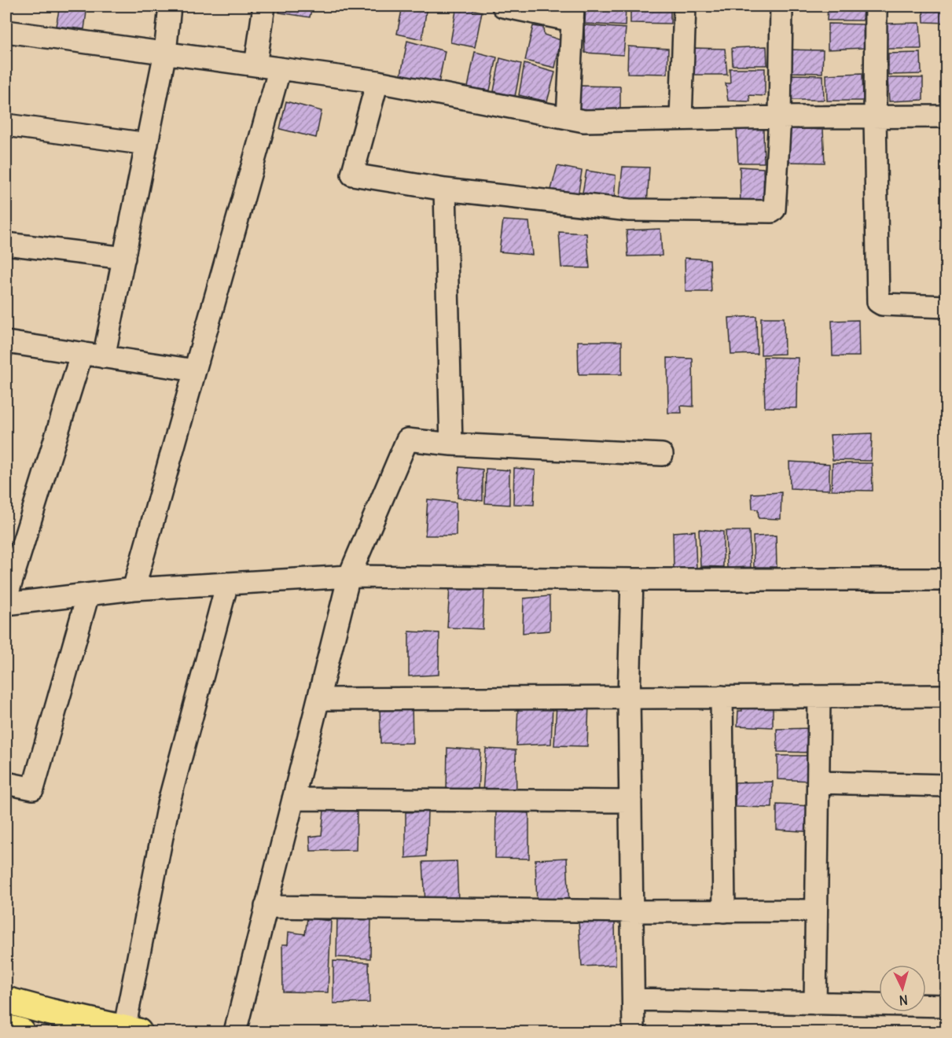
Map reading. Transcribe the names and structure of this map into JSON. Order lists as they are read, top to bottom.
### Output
{
  "north": "bottom"
}
